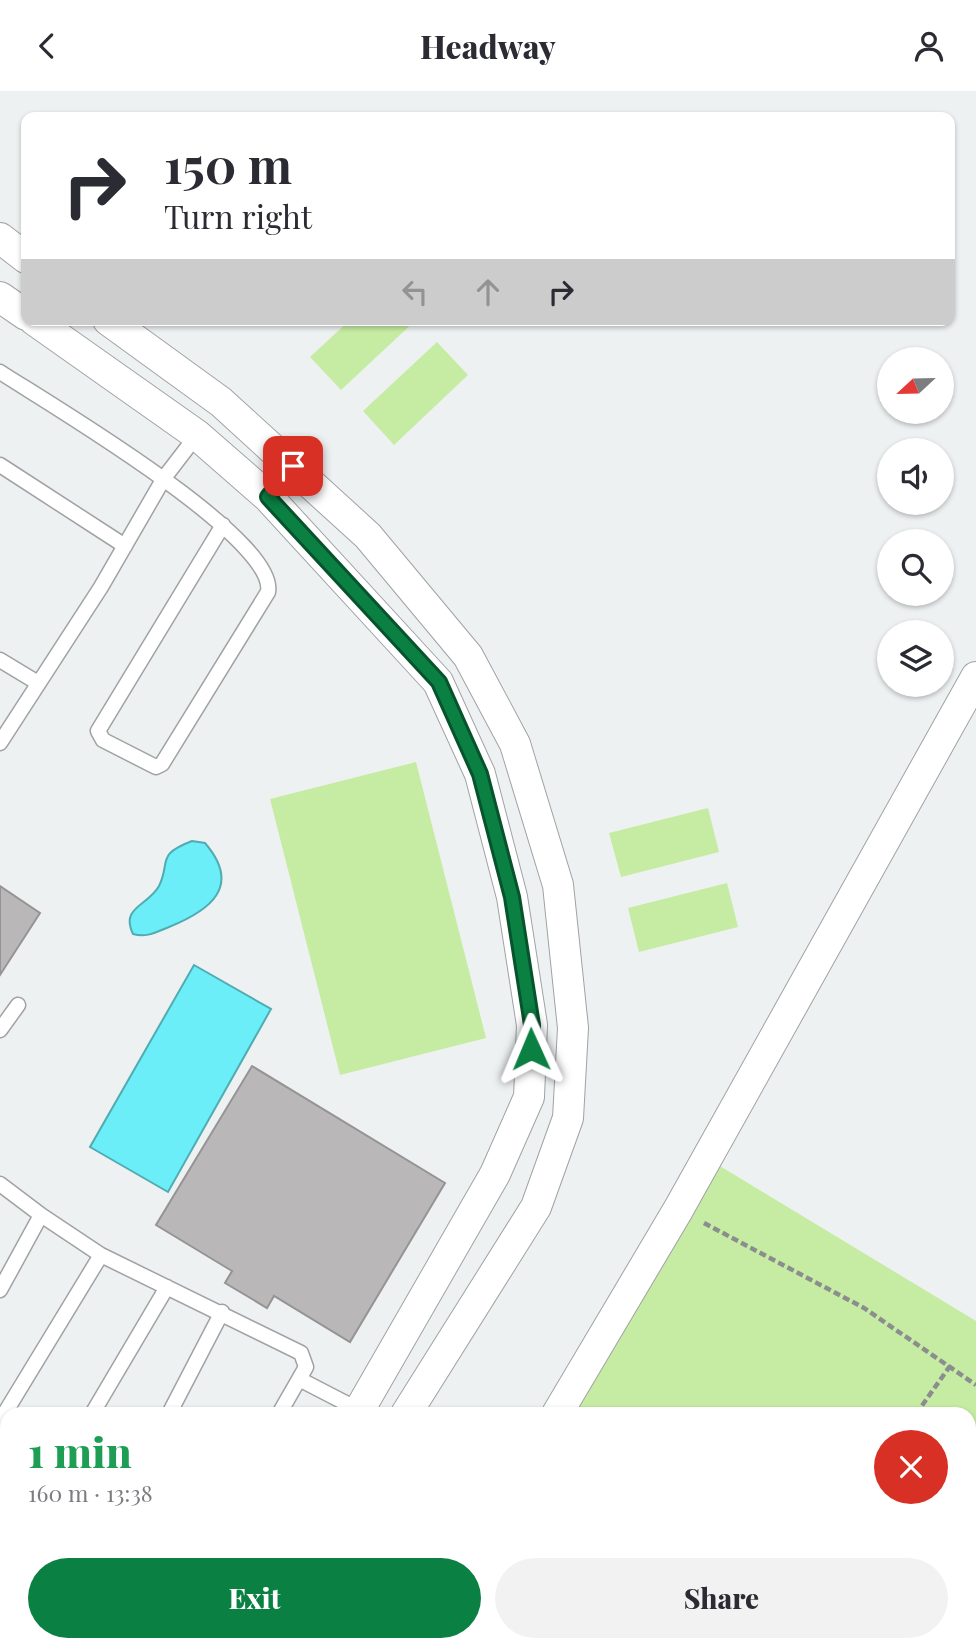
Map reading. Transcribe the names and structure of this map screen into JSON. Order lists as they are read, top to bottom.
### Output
{
  "north": "left",
  "page": {
    "header": "Headway",
    "turn": ["150 m", "Turn right"],
    "heading": ["1 min", "160 m · 13:38"],
    "buttons": ["Exit", "Share"]
  }
}
